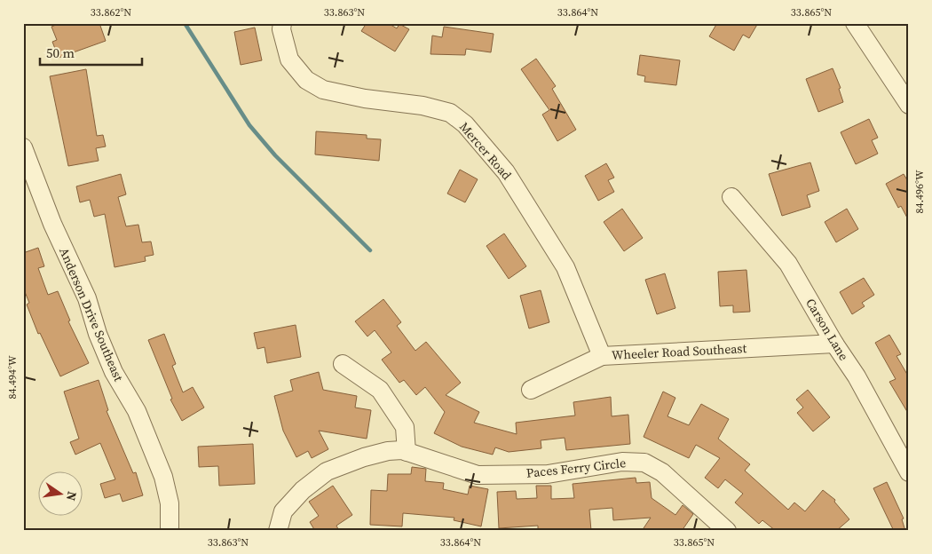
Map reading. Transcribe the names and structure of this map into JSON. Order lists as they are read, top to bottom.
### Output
{
  "streets": {
    "street": [
      "Mercer Road",
      "Anderson Drive Southeast",
      "Carson Lane",
      "Wheeler Road Southeast",
      "Paces Ferry Circle"
    ]
  },
  "crossings": [
    ["Mercer Road", "Wheeler Road Southeast"],
    ["Carson Lane", "Wheeler Road Southeast"]
  ],
  "scale_bar": "50 m",
  "north": "right",
  "coordinates": [
    "33.862°N",
    "33.863°N",
    "33.864°N",
    "33.865°N",
    "84.496°W",
    "84.494°W"
  ]
}
